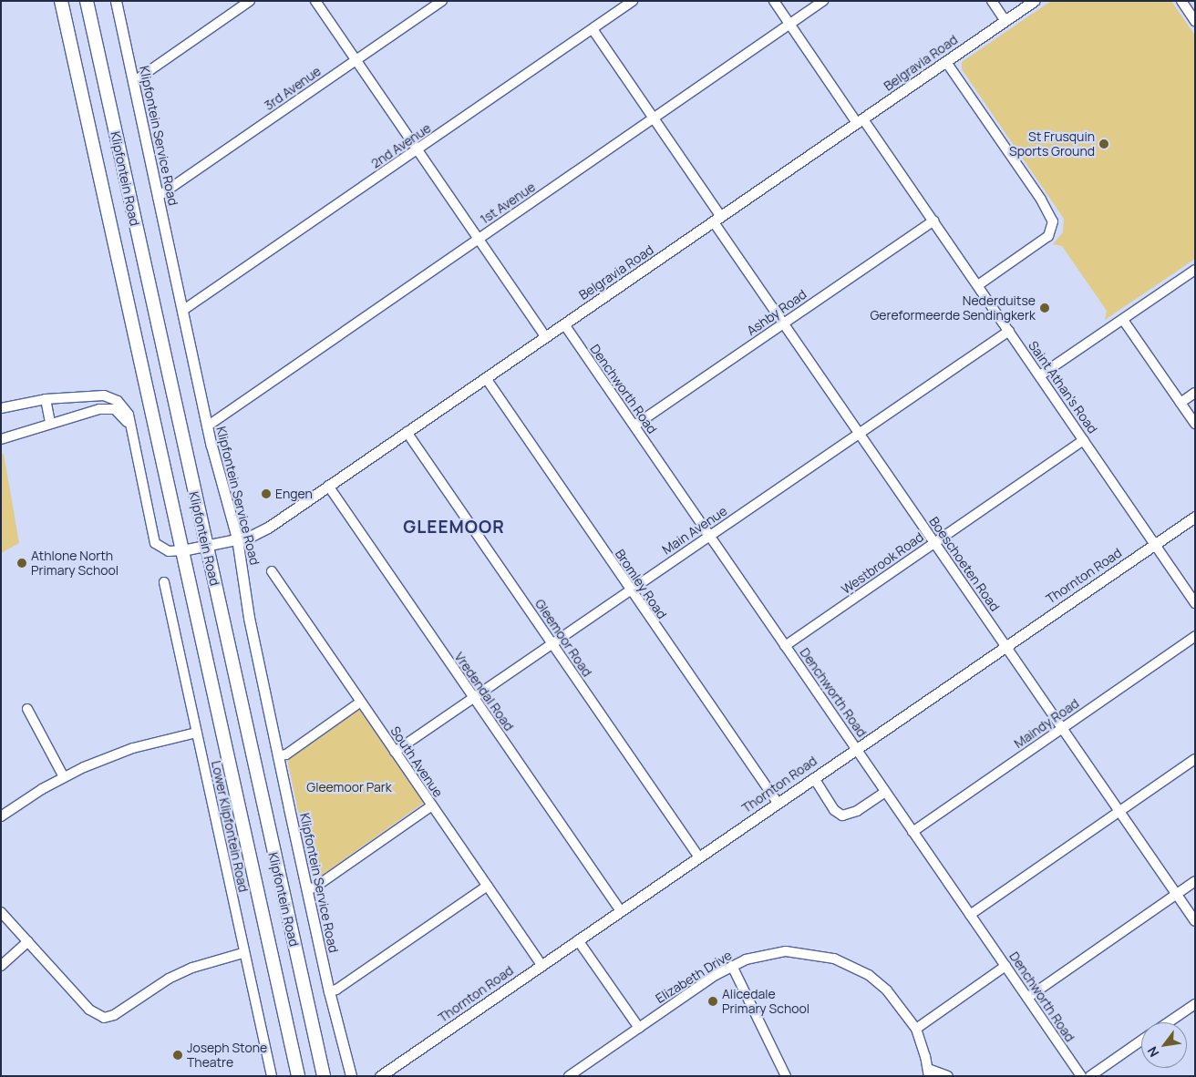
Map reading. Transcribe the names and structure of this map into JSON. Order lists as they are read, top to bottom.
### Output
{
  "streets": {
    "main road": ["Klipfontein Road"],
    "street": [
      "Belgravia Road",
      "3rd Avenue",
      "Klipfontein Service Road",
      "2nd Avenue",
      "1st Avenue",
      "Ashby Road",
      "Saint Athan's Road",
      "Denchworth Road",
      "Main Avenue",
      "Westbrook Road",
      "Boeschoeten Road",
      "Thornton Road",
      "Bromley Road",
      "Gleemoor Road",
      "Vredendal Road",
      "Maindy Road",
      "South Avenue",
      "Lower Klipfontein Road",
      "Elizabeth Drive"
    ]
  },
  "crossings": [
    ["Belgravia Road", "Klipfontein Service Road"],
    ["Belgravia Road", "Klipfontein Road"],
    ["Belgravia Road", "Saint Athan's Road"],
    ["Belgravia Road", "Denchworth Road"],
    ["Belgravia Road", "Boeschoeten Road"],
    ["Belgravia Road", "Bromley Road"],
    ["Belgravia Road", "Gleemoor Road"],
    ["Belgravia Road", "Vredendal Road"],
    ["3rd Avenue", "Klipfontein Service Road"],
    ["Klipfontein Service Road", "2nd Avenue"],
    ["Klipfontein Service Road", "1st Avenue"],
    ["2nd Avenue", "Boeschoeten Road"],
    ["1st Avenue", "Saint Athan's Road"],
    ["1st Avenue", "Boeschoeten Road"],
    ["Ashby Road", "Saint Athan's Road"],
    ["Ashby Road", "Denchworth Road"],
    ["Ashby Road", "Boeschoeten Road"],
    ["Saint Athan's Road", "Main Avenue"],
    ["Saint Athan's Road", "Westbrook Road"],
    ["Saint Athan's Road", "Thornton Road"],
    ["Denchworth Road", "Main Avenue"],
    ["Denchworth Road", "Westbrook Road"],
    ["Denchworth Road", "Thornton Road"],
    ["Denchworth Road", "Maindy Road"],
    ["Main Avenue", "Boeschoeten Road"],
    ["Main Avenue", "Bromley Road"],
    ["Main Avenue", "Gleemoor Road"],
    ["Main Avenue", "Vredendal Road"],
    ["Main Avenue", "South Avenue"],
    ["Westbrook Road", "Boeschoeten Road"],
    ["Boeschoeten Road", "Thornton Road"],
    ["Boeschoeten Road", "Maindy Road"],
    ["Thornton Road", "Bromley Road"],
    ["Thornton Road", "Gleemoor Road"],
    ["Thornton Road", "Vredendal Road"],
    ["Thornton Road", "South Avenue"]
  ],
  "districts": ["GLEEMOOR"],
  "parks": ["Gleemoor Park"],
  "places": [
    "St Frusquin Sports Ground",
    "Nederduitse Gereformeerde Sendingkerk",
    "Engen",
    "Athlone North Primary School",
    "Alicedale Primary School",
    "Joseph Stone Theatre"
  ],
  "north": "bottom left"
}
